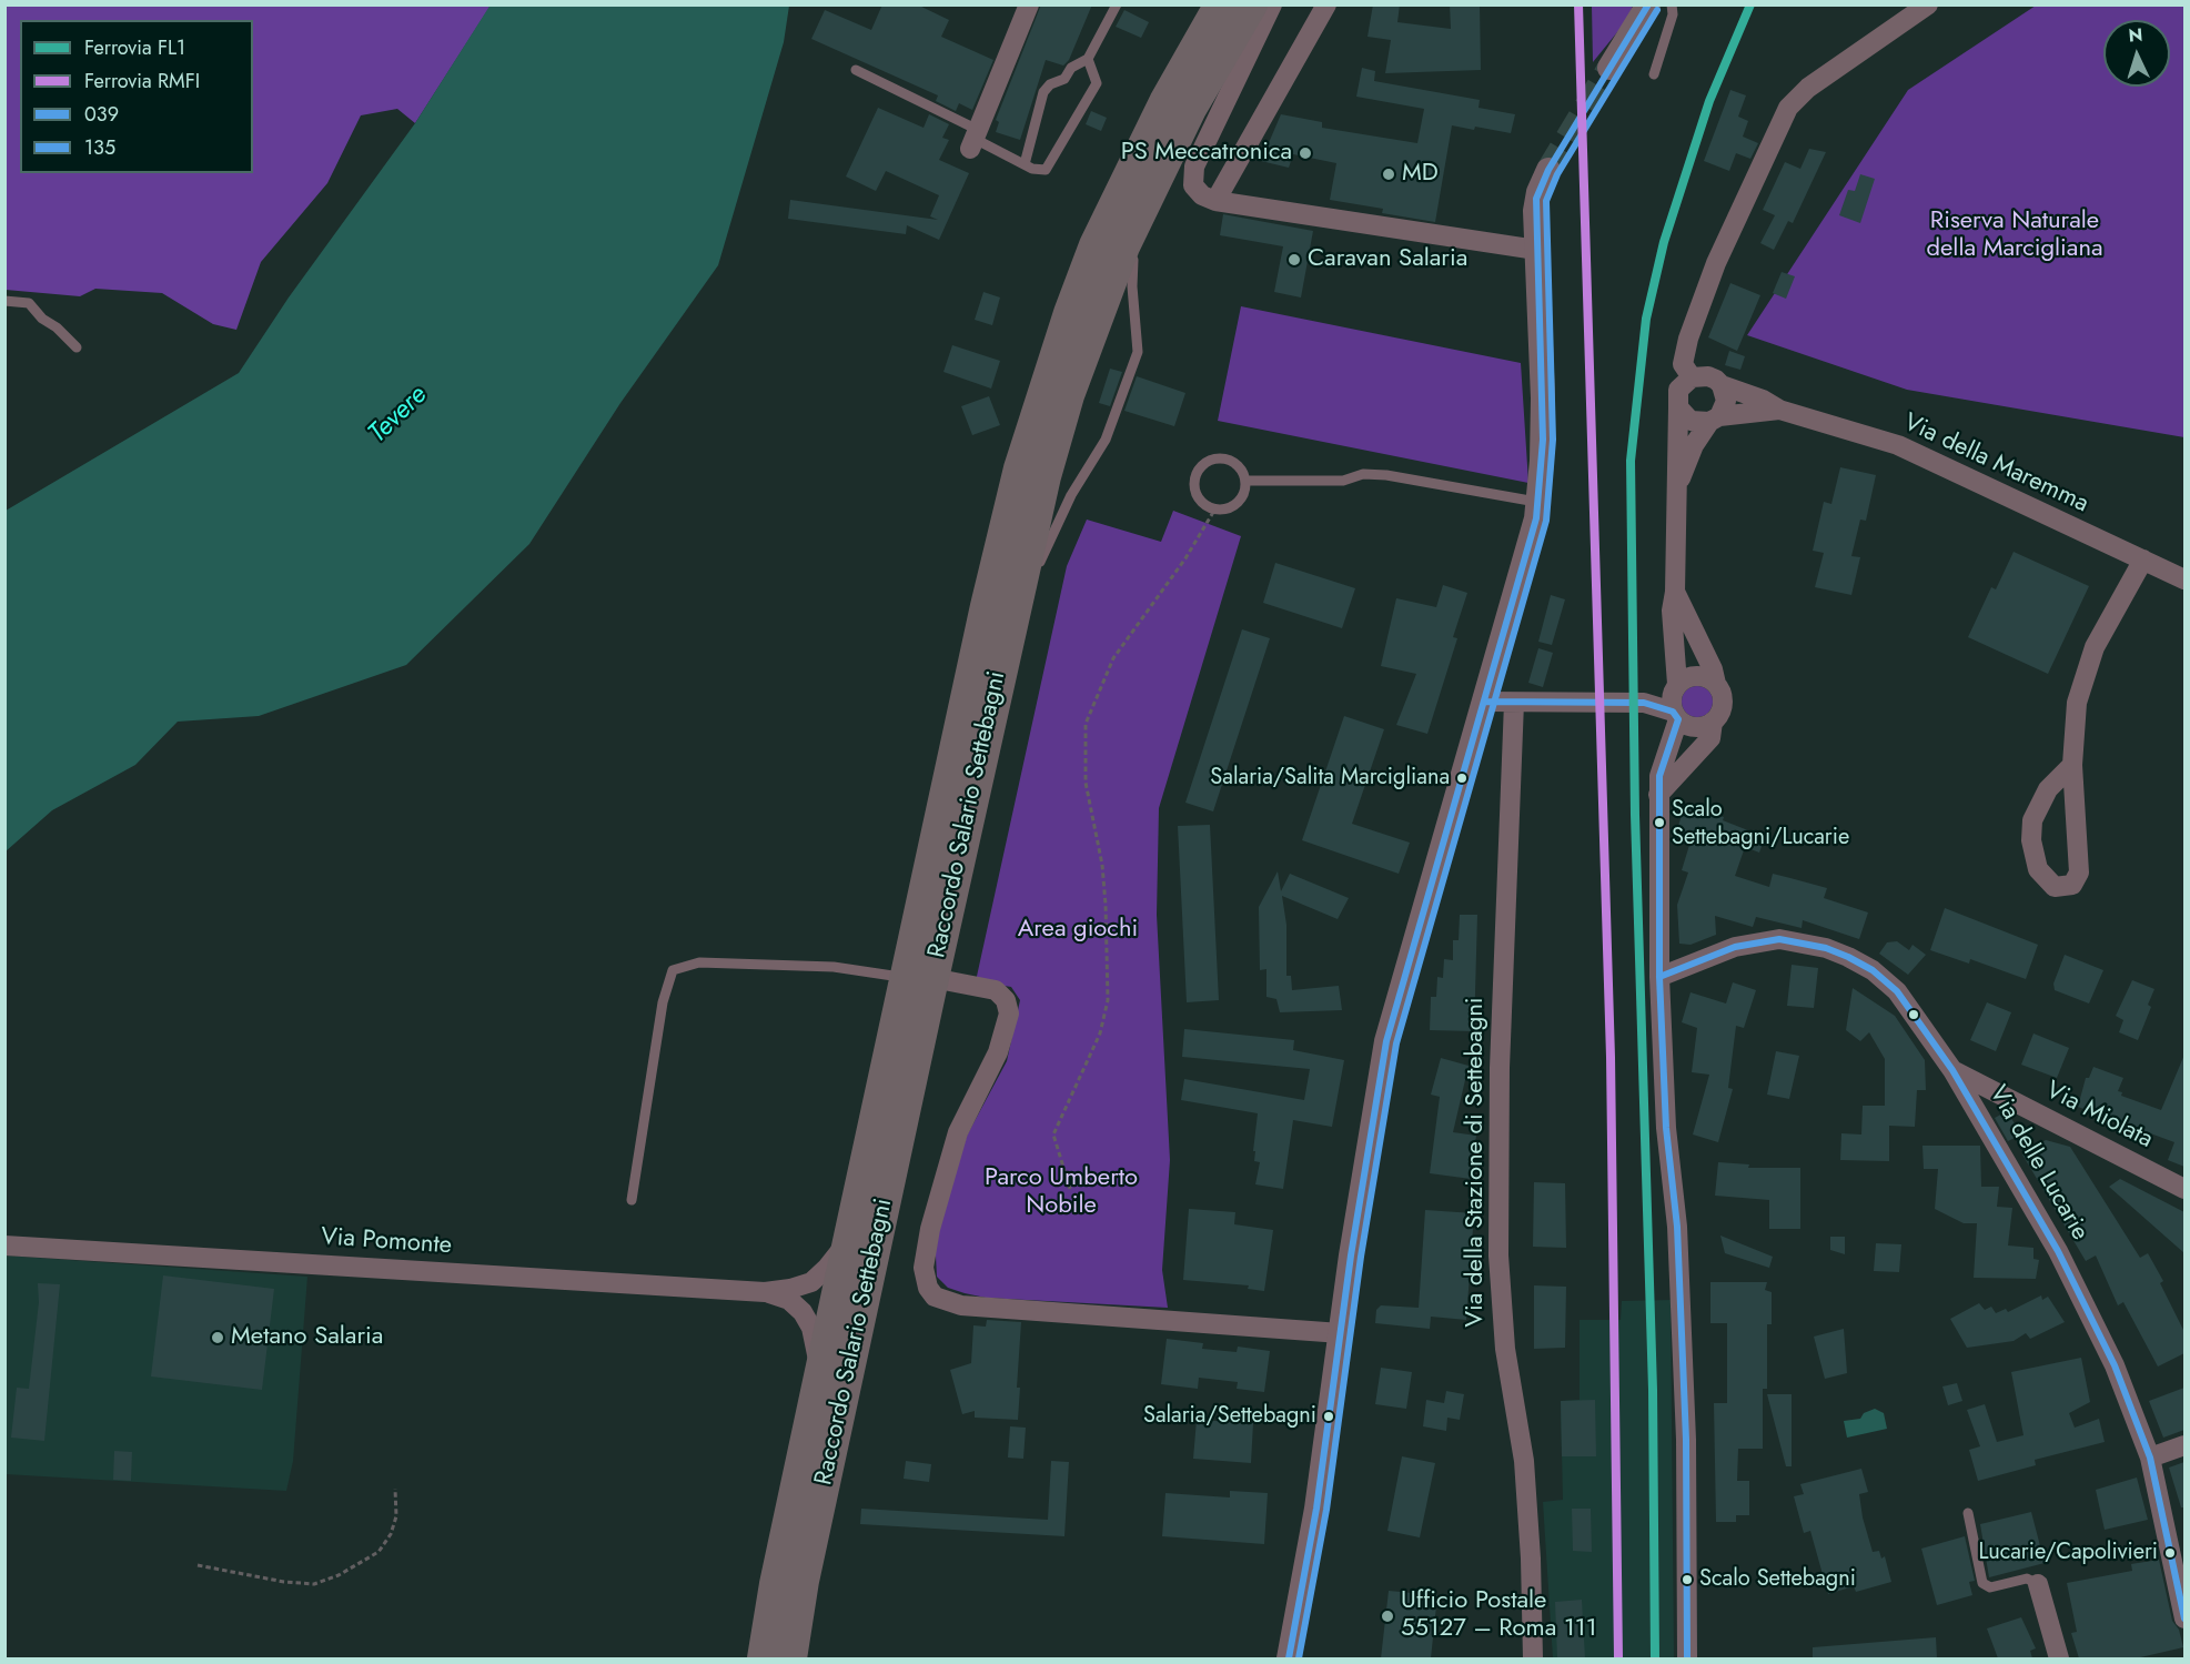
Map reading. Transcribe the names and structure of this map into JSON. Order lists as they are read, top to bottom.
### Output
{
  "streets": {
    "main road": ["Raccordo Salario Settebagni"],
    "street": [
      "Via della Maremma",
      "Via Miolata",
      "Via della Stazione di Settebagni",
      "Via delle Lucarie",
      "Via Pomonte"
    ]
  },
  "crossings": [
    ["Raccordo Salario Settebagni", "Via Pomonte"],
    ["Via Miolata", "Via delle Lucarie"]
  ],
  "water": ["Tevere"],
  "parks": ["Riserva Naturale della Marcigliana", "Area giochi", "Parco Umberto Nobile"],
  "places": [
    "PS Meccatronica",
    "MD",
    "Caravan Salaria",
    "Salaria/Salita Marcigliana",
    "Scalo Settebagni/Lucarie",
    "Metano Salaria",
    "Salaria/Settebagni",
    "Lucarie/Capolivieri",
    "Scalo Settebagni",
    "Ufficio Postale 55127 – Roma 111"
  ],
  "lines": [
    "rail line FL1",
    "rail line RMFI",
    "transit line 039",
    "transit line 135"
  ],
  "legend": [
    "Ferrovia FL1",
    "Ferrovia RMFI",
    "039",
    "135"
  ],
  "north": "top"
}
